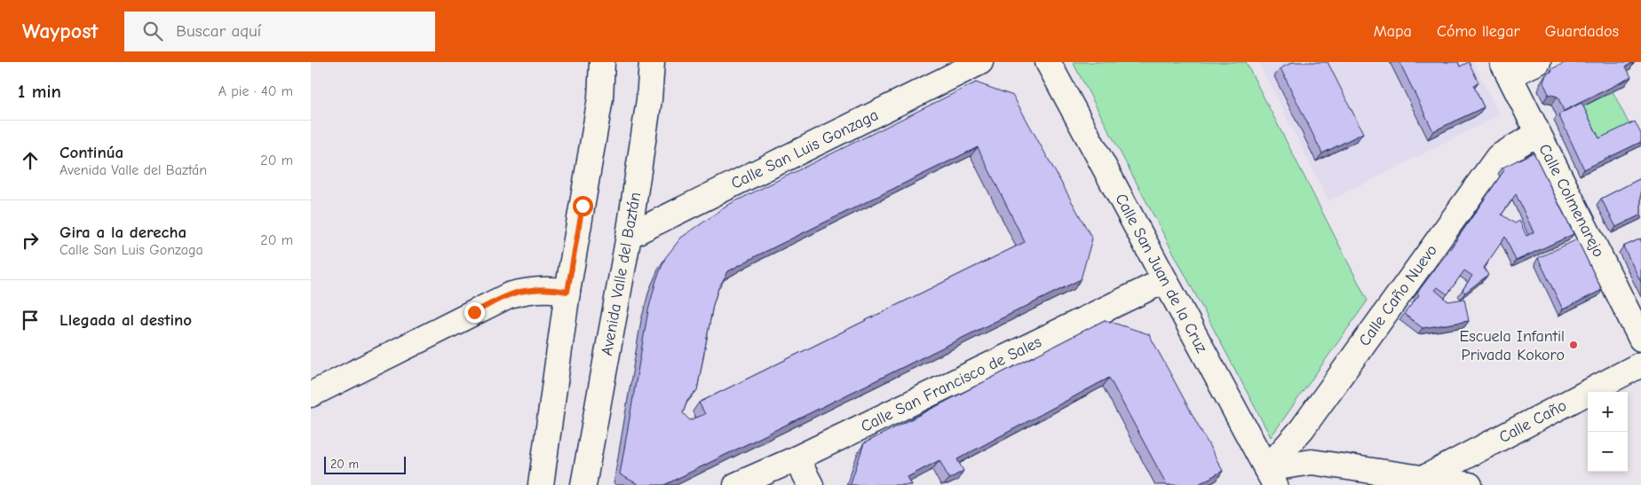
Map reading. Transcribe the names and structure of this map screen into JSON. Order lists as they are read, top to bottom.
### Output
{
  "streets": {
    "street": [
      "Calle San Luis Gonzaga",
      "Calle Colmenarejo",
      "Calle San Juan de la Cruz",
      "Avenida Valle del Baztán",
      "Calle Caño Nuevo",
      "Calle San Francisco de Sales",
      "Calle Caño"
    ]
  },
  "crossings": [
    ["Calle San Luis Gonzaga", "Avenida Valle del Baztán"],
    ["Calle Colmenarejo", "Calle Caño Nuevo"],
    ["Calle San Juan de la Cruz", "Calle Caño Nuevo"],
    ["Calle San Juan de la Cruz", "Calle San Francisco de Sales"]
  ],
  "places": ["Escuela Infantil Privada Kokoro"],
  "scale_bar": "20 m",
  "page": {
    "header": "Waypost",
    "search": "Buscar aquí",
    "nav": ["Mapa", "Cómo llegar", "Guardados"],
    "heading": ["1 min", "A pie · 40 m"],
    "list": [
      ["Continúa", "Avenida Valle del Baztán", "20 m"],
      ["Gira a la derecha", "Calle San Luis Gonzaga", "20 m"],
      "Llegada al destino"
    ],
    "map_buttons": ["+", "−"],
    "scale": "20 m"
  }
}
